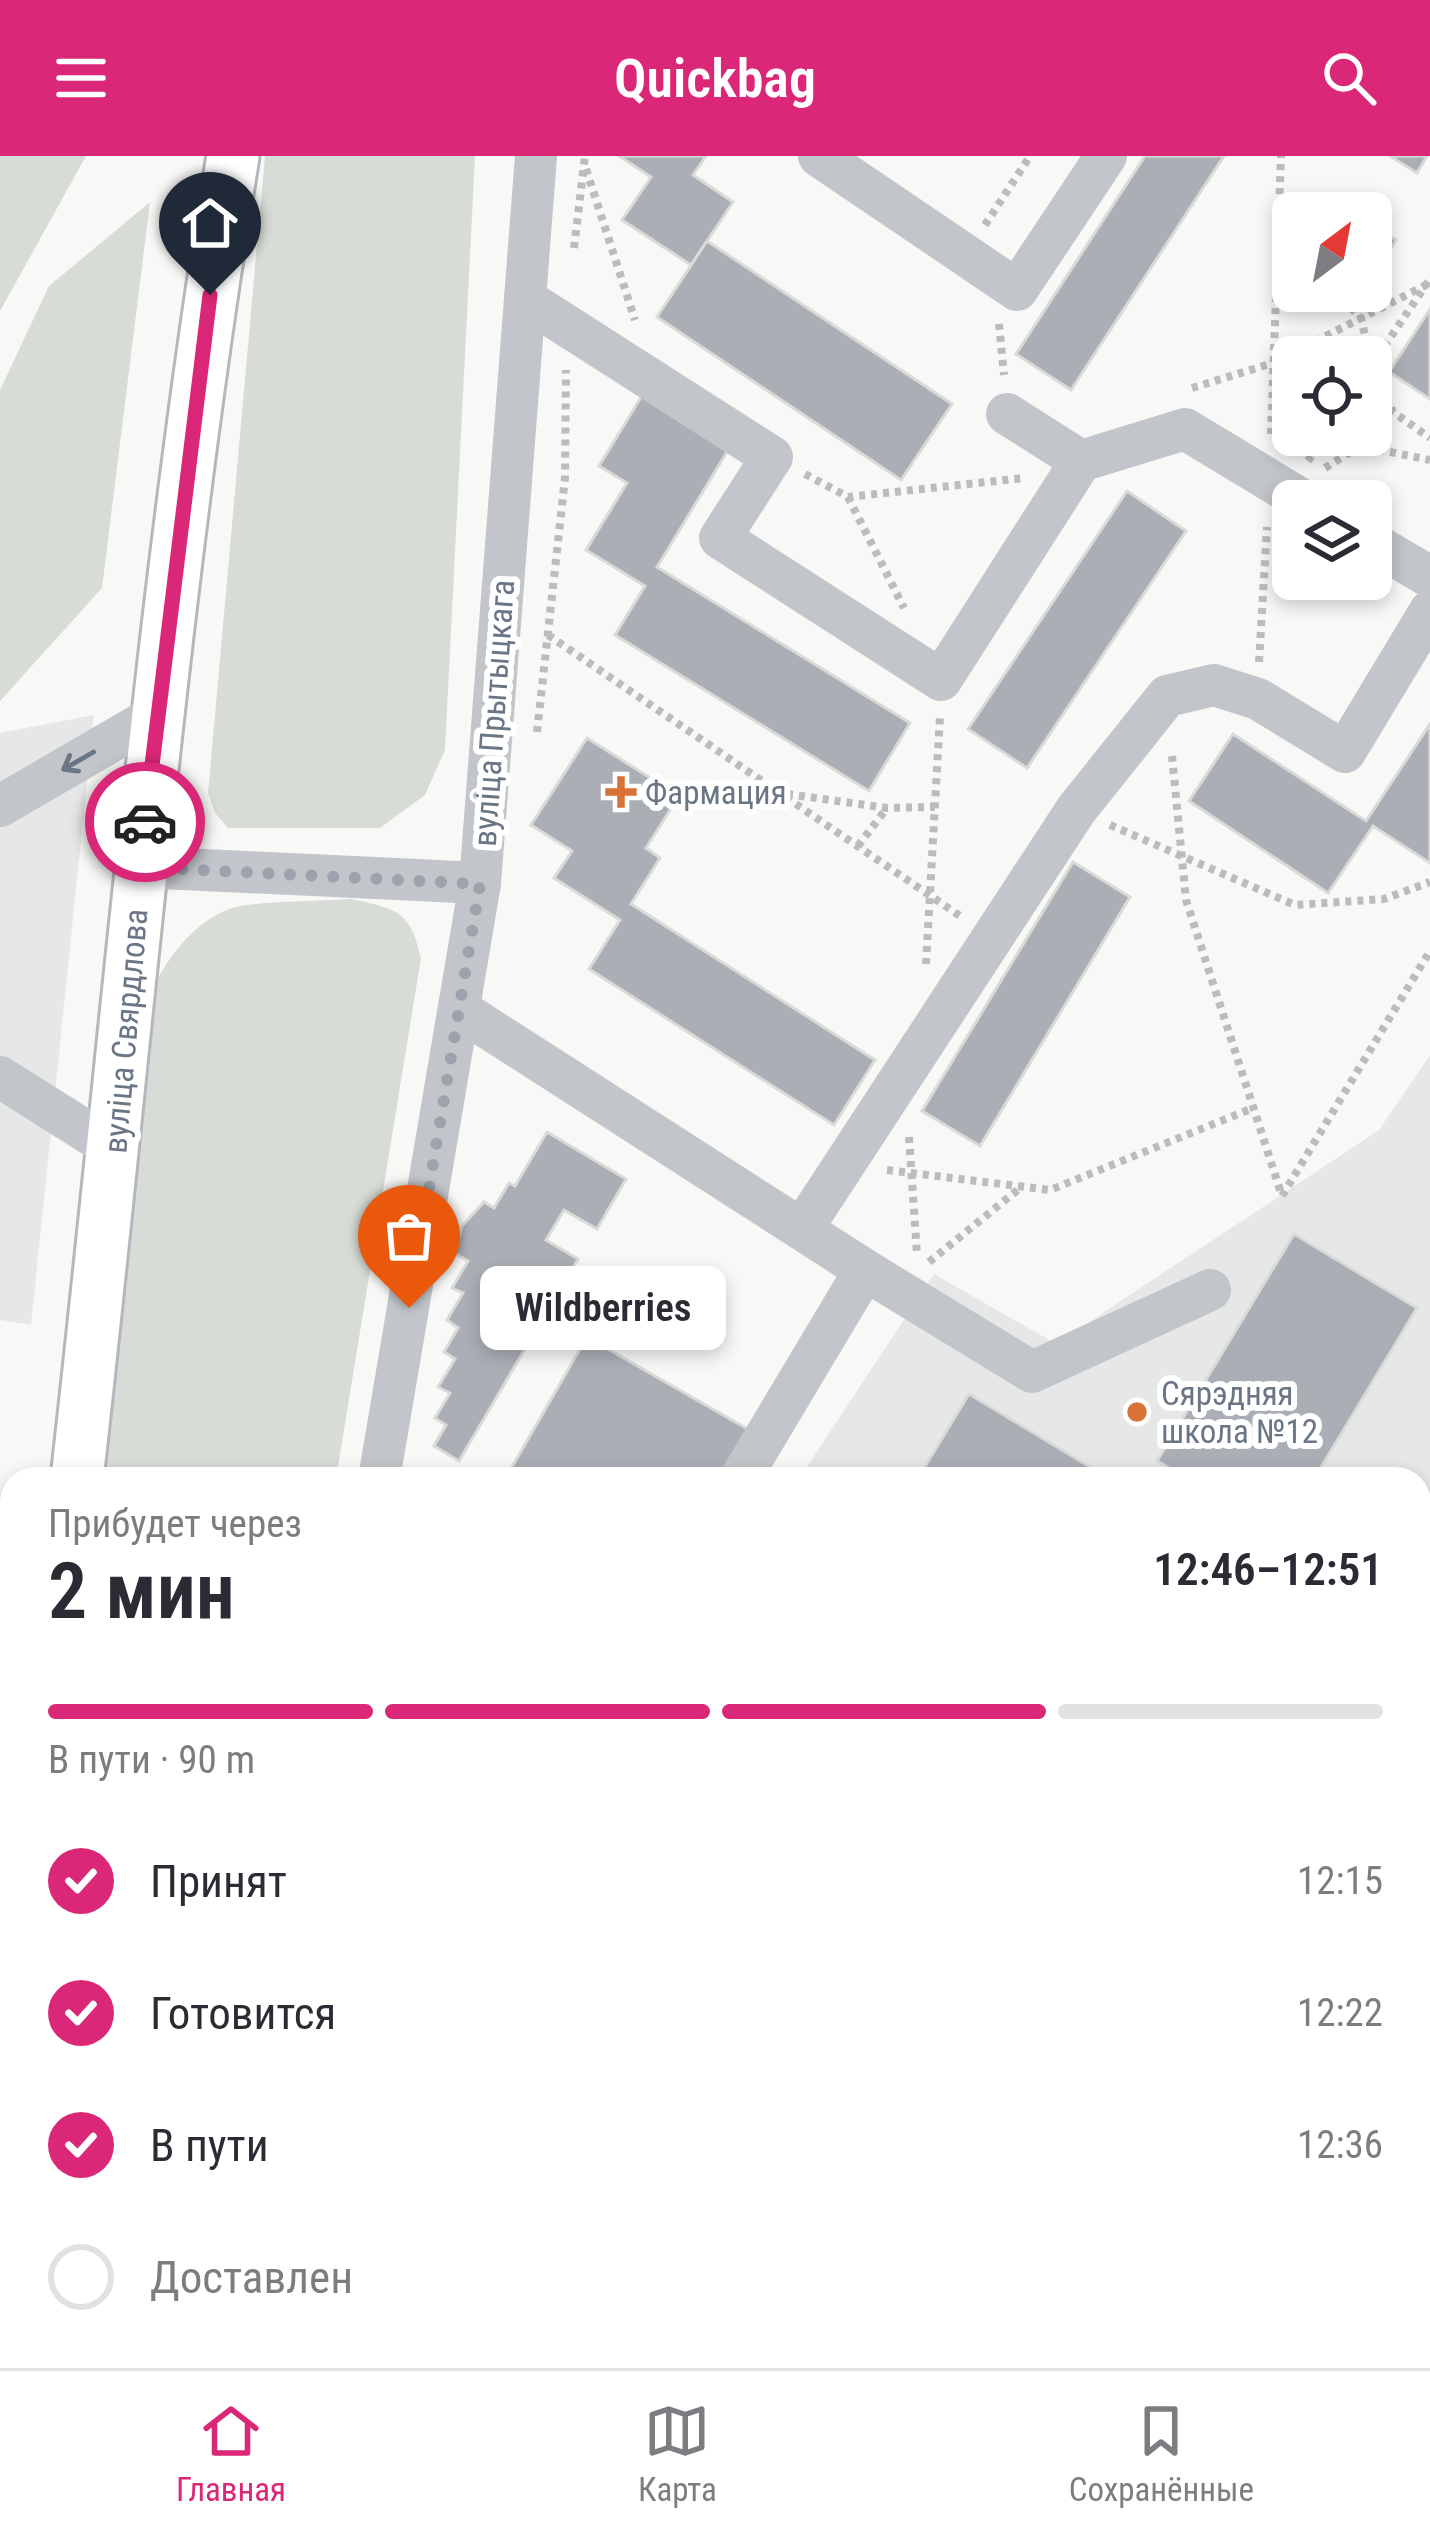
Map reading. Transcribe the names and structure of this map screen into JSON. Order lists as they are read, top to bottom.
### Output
{
  "streets": {
    "main road": ["вуліца Свярдлова"],
    "street": ["вуліца Прытыцкага"]
  },
  "places": {
    "health": ["Фармация"],
    "other": ["Wildberries", "Сярэдняя школа №12"]
  },
  "north": "top right",
  "page": {
    "header": "Quickbag",
    "bubble": "Wildberries",
    "heading": ["2 мин", "Прибудет через", "12:46–12:51"],
    "bar": "В пути · 90 m",
    "list": [
      ["Принят", "12:15"],
      ["Готовится", "12:22"],
      ["В пути", "12:36"],
      "Доставлен"
    ],
    "tabs": ["Главная", "Карта", "Сохранённые"]
  }
}
